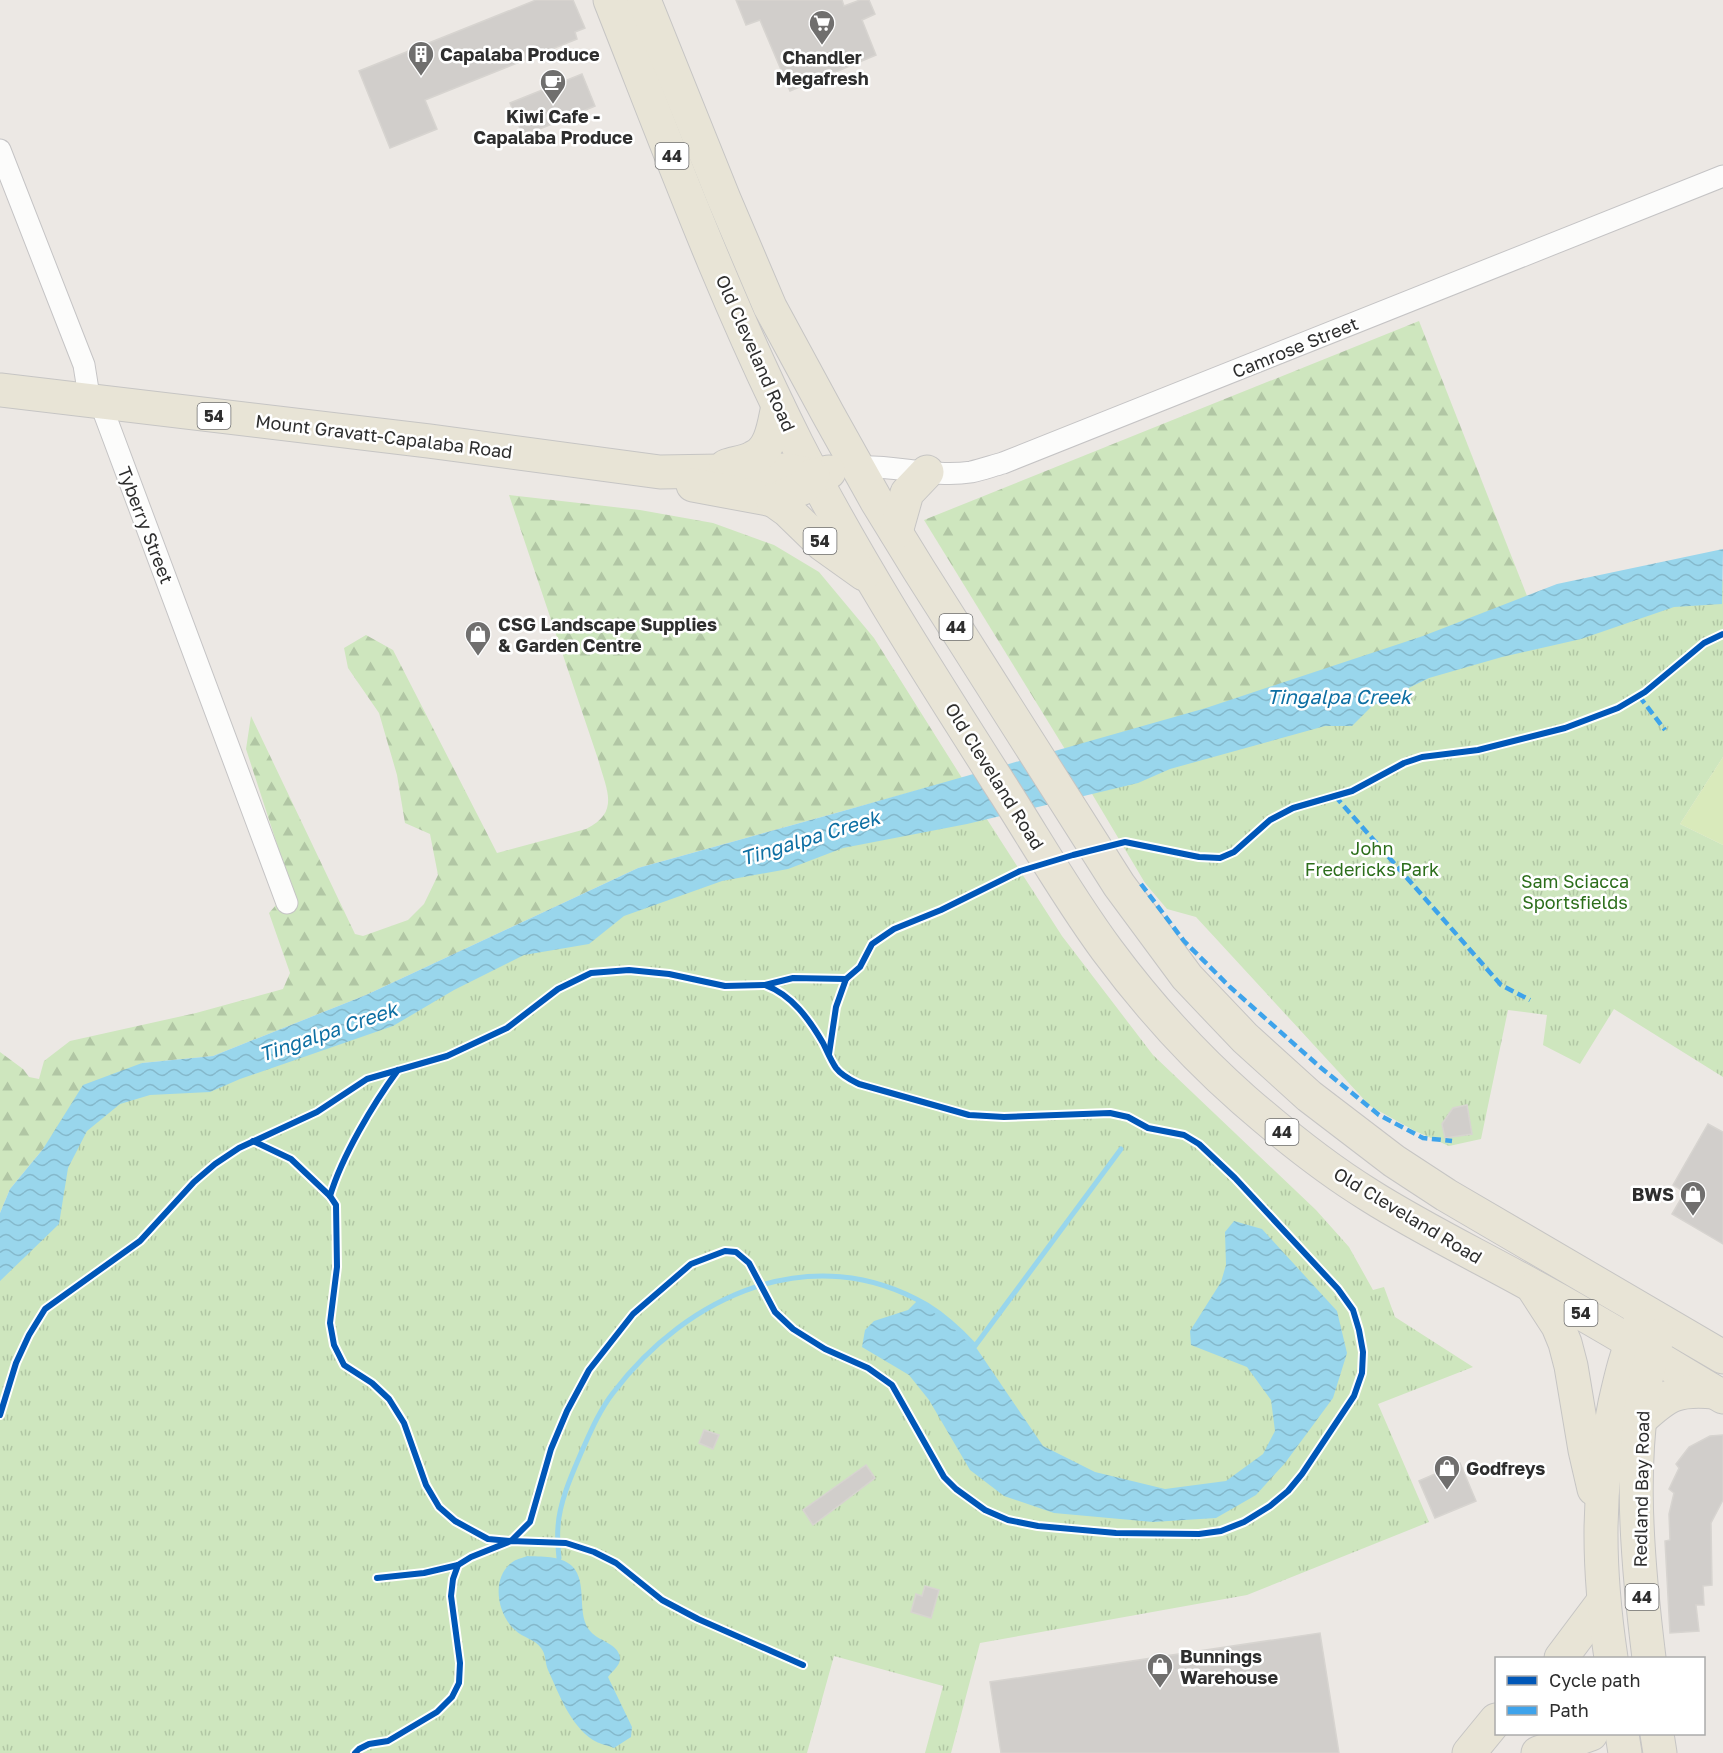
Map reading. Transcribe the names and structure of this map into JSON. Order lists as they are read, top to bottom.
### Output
{
  "streets": {
    "main road": [
      "44",
      "Old Cleveland Road",
      "54",
      "Mount Gravatt-Capalaba Road",
      "Redland Bay Road"
    ],
    "street": ["Camrose Street", "Tyberry Street"]
  },
  "crossings": [
    ["44", "Old Cleveland Road"],
    ["44", "Redland Bay Road"],
    ["Camrose Street", "Old Cleveland Road"],
    ["Camrose Street", "Mount Gravatt-Capalaba Road"],
    ["Old Cleveland Road", "54"],
    ["Old Cleveland Road", "Mount Gravatt-Capalaba Road"],
    ["Old Cleveland Road", "Redland Bay Road"],
    ["54", "Mount Gravatt-Capalaba Road"],
    ["Mount Gravatt-Capalaba Road", "Tyberry Street"]
  ],
  "water": ["Tingalpa Creek"],
  "parks": ["John Fredericks Park", "Sam Sciacca Sportsfields"],
  "places": {
    "supermarket": ["Chandler Megafresh"],
    "building": ["Capalaba Produce"],
    "cafe": ["Kiwi Cafe - Capalaba Produce"],
    "shop": [
      "CSG Landscape Supplies & Garden Centre",
      "BWS",
      "Godfreys",
      "Bunnings Warehouse"
    ]
  },
  "legend": ["Cycle path", "Path"]
}
